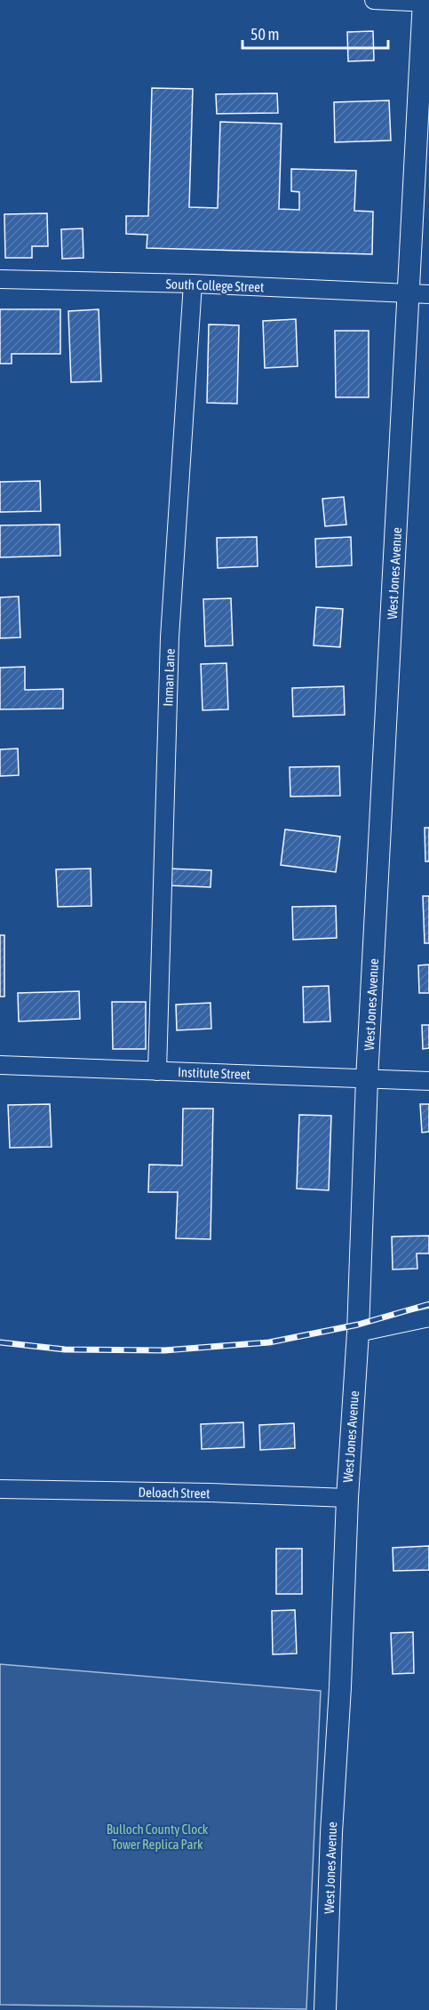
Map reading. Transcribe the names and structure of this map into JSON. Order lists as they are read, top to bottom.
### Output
{
  "streets": {
    "street": [
      "South College Street",
      "West Jones Avenue",
      "Inman Lane",
      "Institute Street",
      "Deloach Street"
    ]
  },
  "crossings": [
    ["South College Street", "West Jones Avenue"],
    ["South College Street", "Inman Lane"],
    ["West Jones Avenue", "Institute Street"],
    ["West Jones Avenue", "Deloach Street"],
    ["Inman Lane", "Institute Street"]
  ],
  "parks": ["Bulloch County Clock Tower Replica Park"],
  "scale_bar": "50 m"
}
